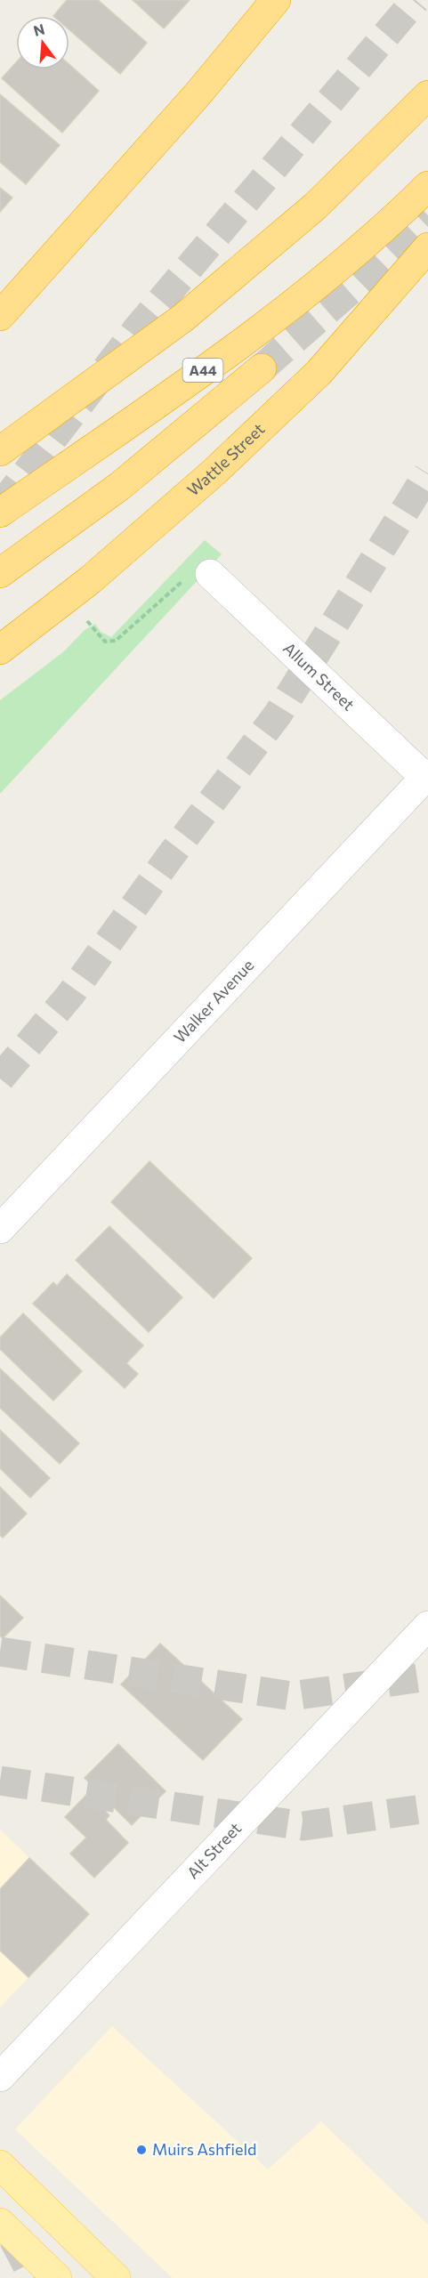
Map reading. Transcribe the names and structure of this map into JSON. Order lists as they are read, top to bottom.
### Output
{
  "streets": {
    "highway": ["A44", "Wattle Street"],
    "street": ["Allum Street", "Walker Avenue", "Alt Street"]
  },
  "crossings": [
    ["Allum Street", "Walker Avenue"]
  ],
  "places": ["Muirs Ashfield"],
  "north": "top"
}
